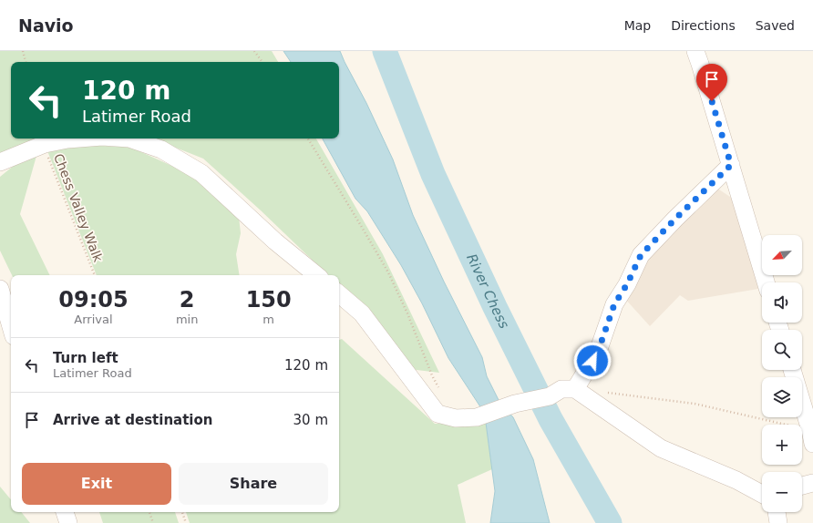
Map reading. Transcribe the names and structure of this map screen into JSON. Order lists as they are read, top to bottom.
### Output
{
  "streets": {
    "path": ["Chess Valley Walk"]
  },
  "water": ["River Chess"],
  "north": "bottom left",
  "page": {
    "header": "Navio",
    "nav": ["Map", "Directions", "Saved"],
    "turn": ["120 m", "Latimer Road"],
    "map_buttons": ["+", "−"],
    "eta": [
      "09:05",
      "Arrival",
      "2",
      "min",
      "150",
      "m"
    ],
    "list": [
      {
        "name": "Turn left",
        "note": "Latimer Road",
        "value": "120 m"
      },
      {
        "name": "Arrive at destination",
        "value": "30 m"
      }
    ],
    "buttons": ["Exit", "Share"]
  }
}
